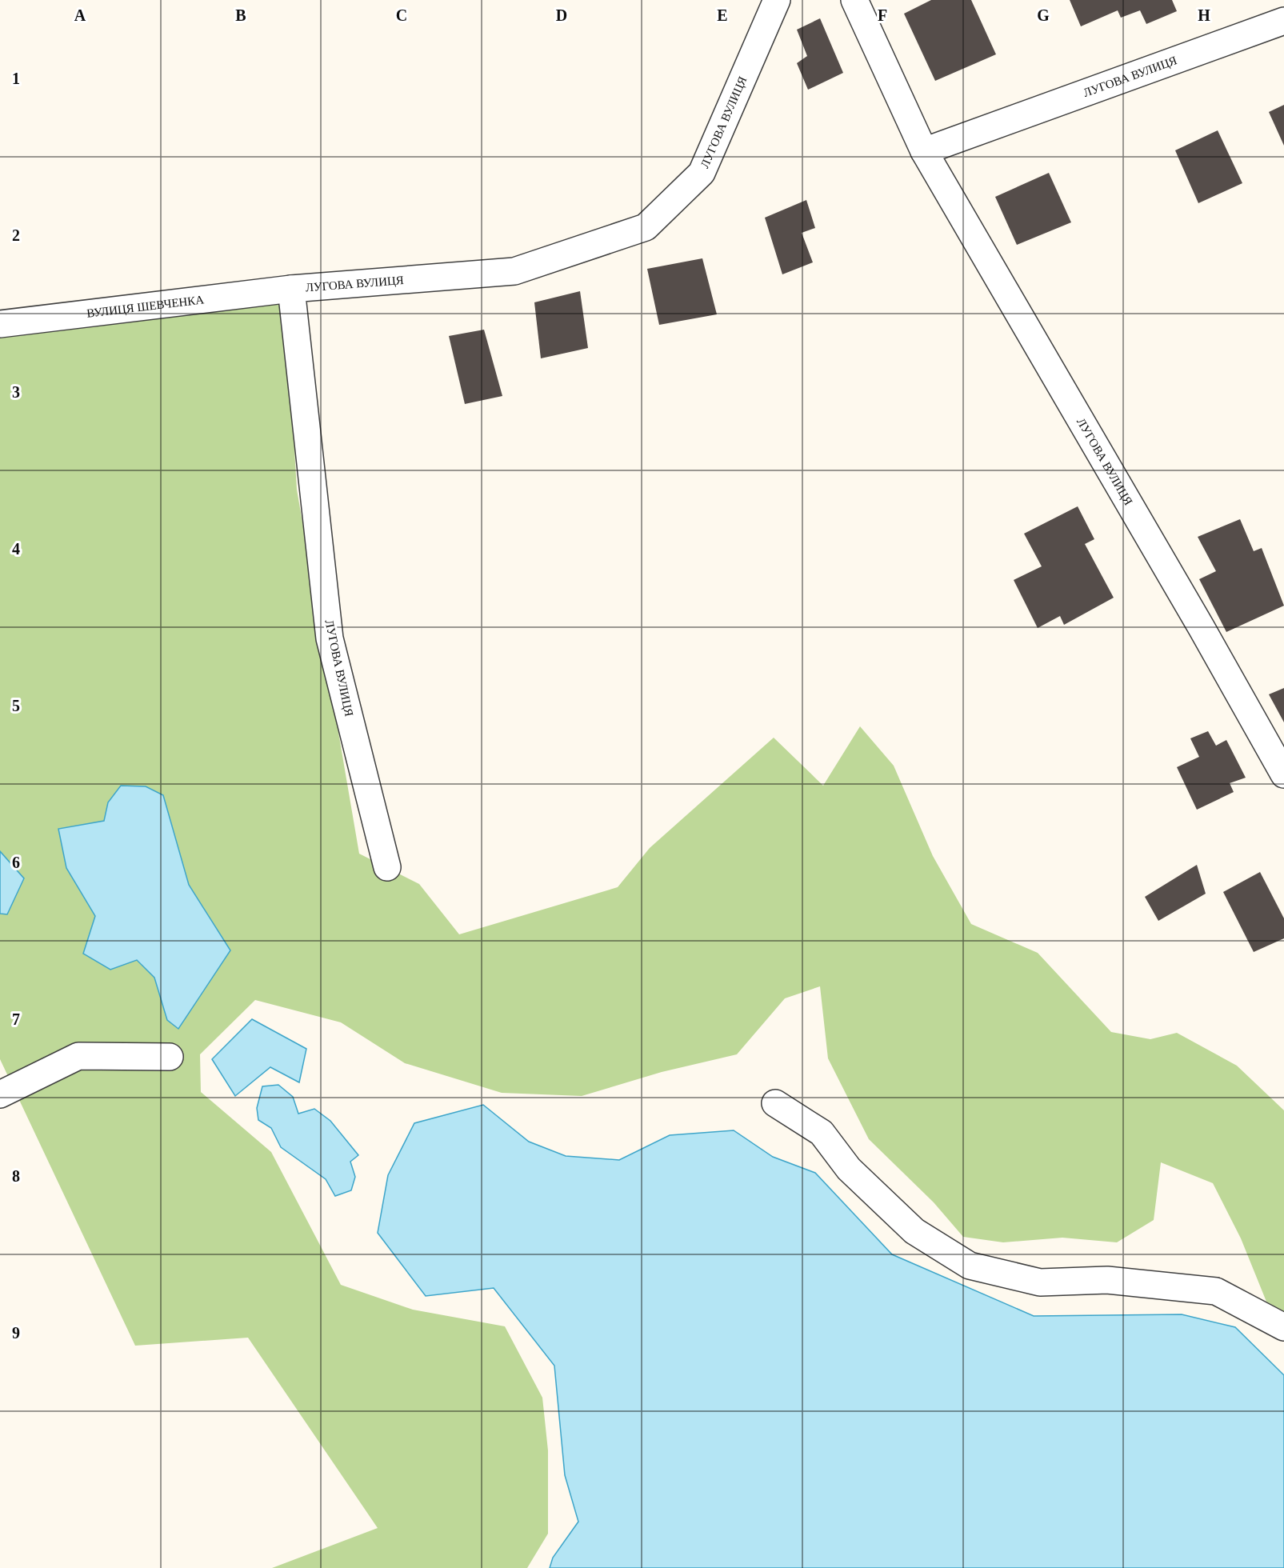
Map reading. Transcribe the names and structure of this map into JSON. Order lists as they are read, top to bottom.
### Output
{
  "streets": {
    "street": ["ЛУГОВА ВУЛИЦЯ", "ВУЛИЦЯ ШЕВЧЕНКА"]
  },
  "crossings": [
    ["ЛУГОВА ВУЛИЦЯ", "ВУЛИЦЯ ШЕВЧЕНКА"]
  ],
  "grid": {
    "columns": [
      "A",
      "B",
      "C",
      "D",
      "E",
      "F",
      "G",
      "H"
    ],
    "rows": [
      "1",
      "2",
      "3",
      "4",
      "5",
      "6",
      "7",
      "8",
      "9"
    ]
  }
}
